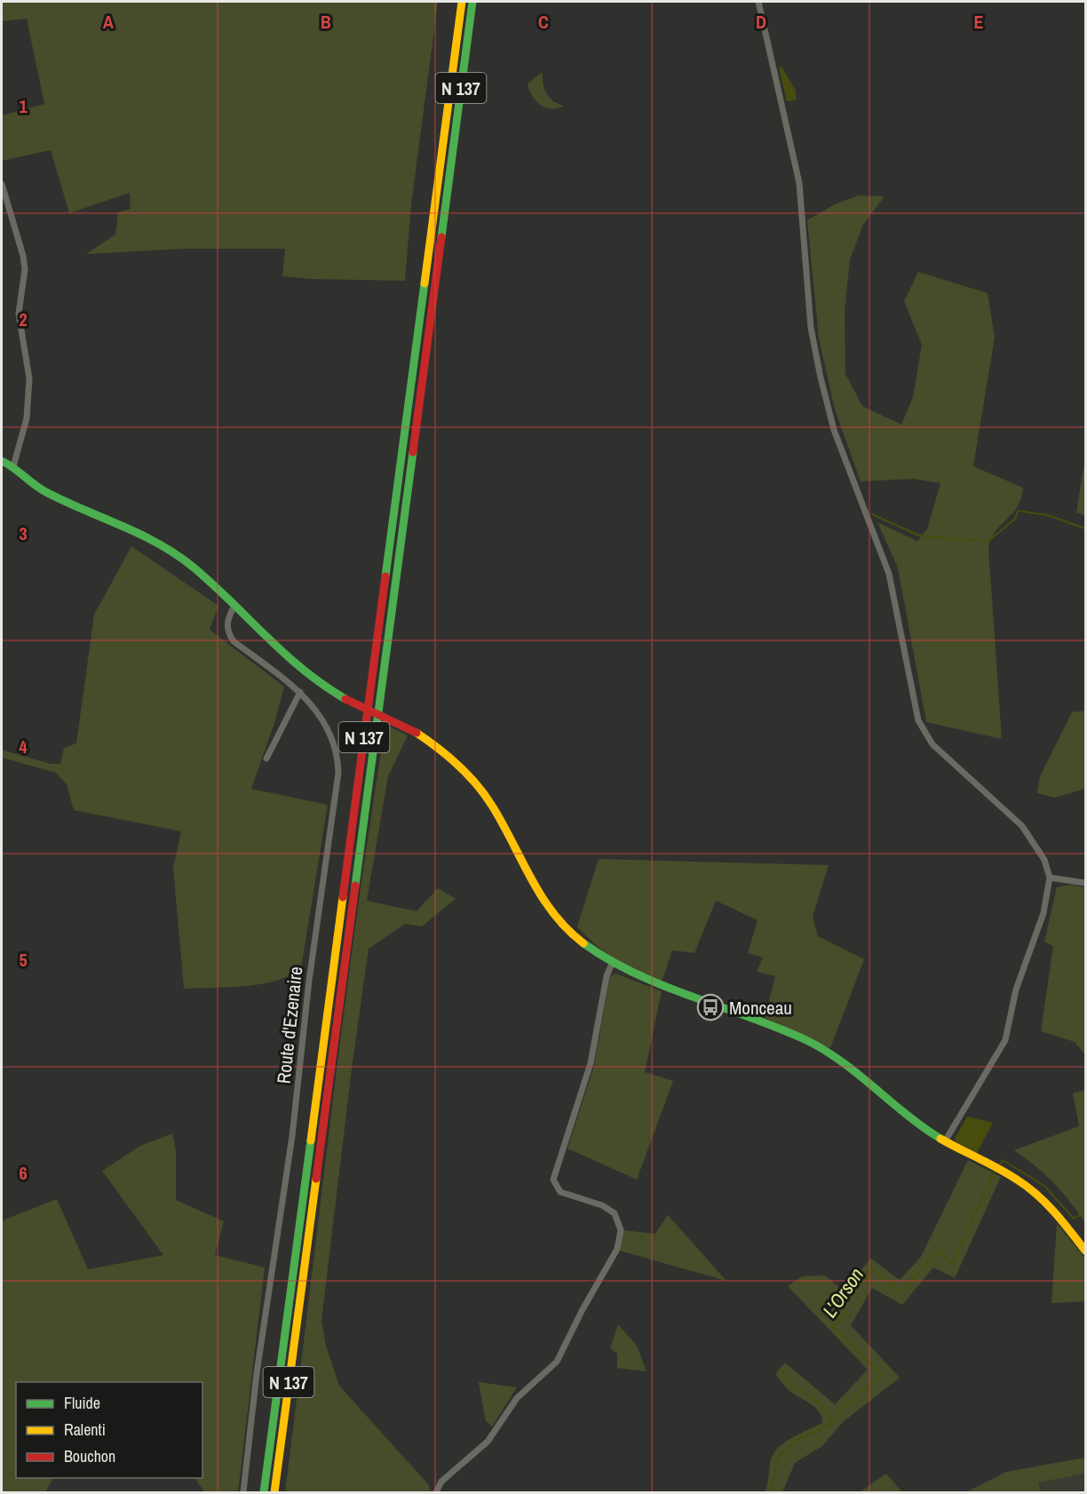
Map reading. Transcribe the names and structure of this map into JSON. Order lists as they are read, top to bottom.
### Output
{
  "streets": {
    "main road": ["N 137"],
    "street": ["Route d'Ezenaire"]
  },
  "water": ["L’Orson"],
  "places": {
    "bus stop": ["Monceau"]
  },
  "legend": ["Fluide", "Ralenti", "Bouchon"],
  "grid": {
    "columns": [
      "A",
      "B",
      "C",
      "D",
      "E"
    ],
    "rows": [
      "1",
      "2",
      "3",
      "4",
      "5",
      "6"
    ]
  }
}
